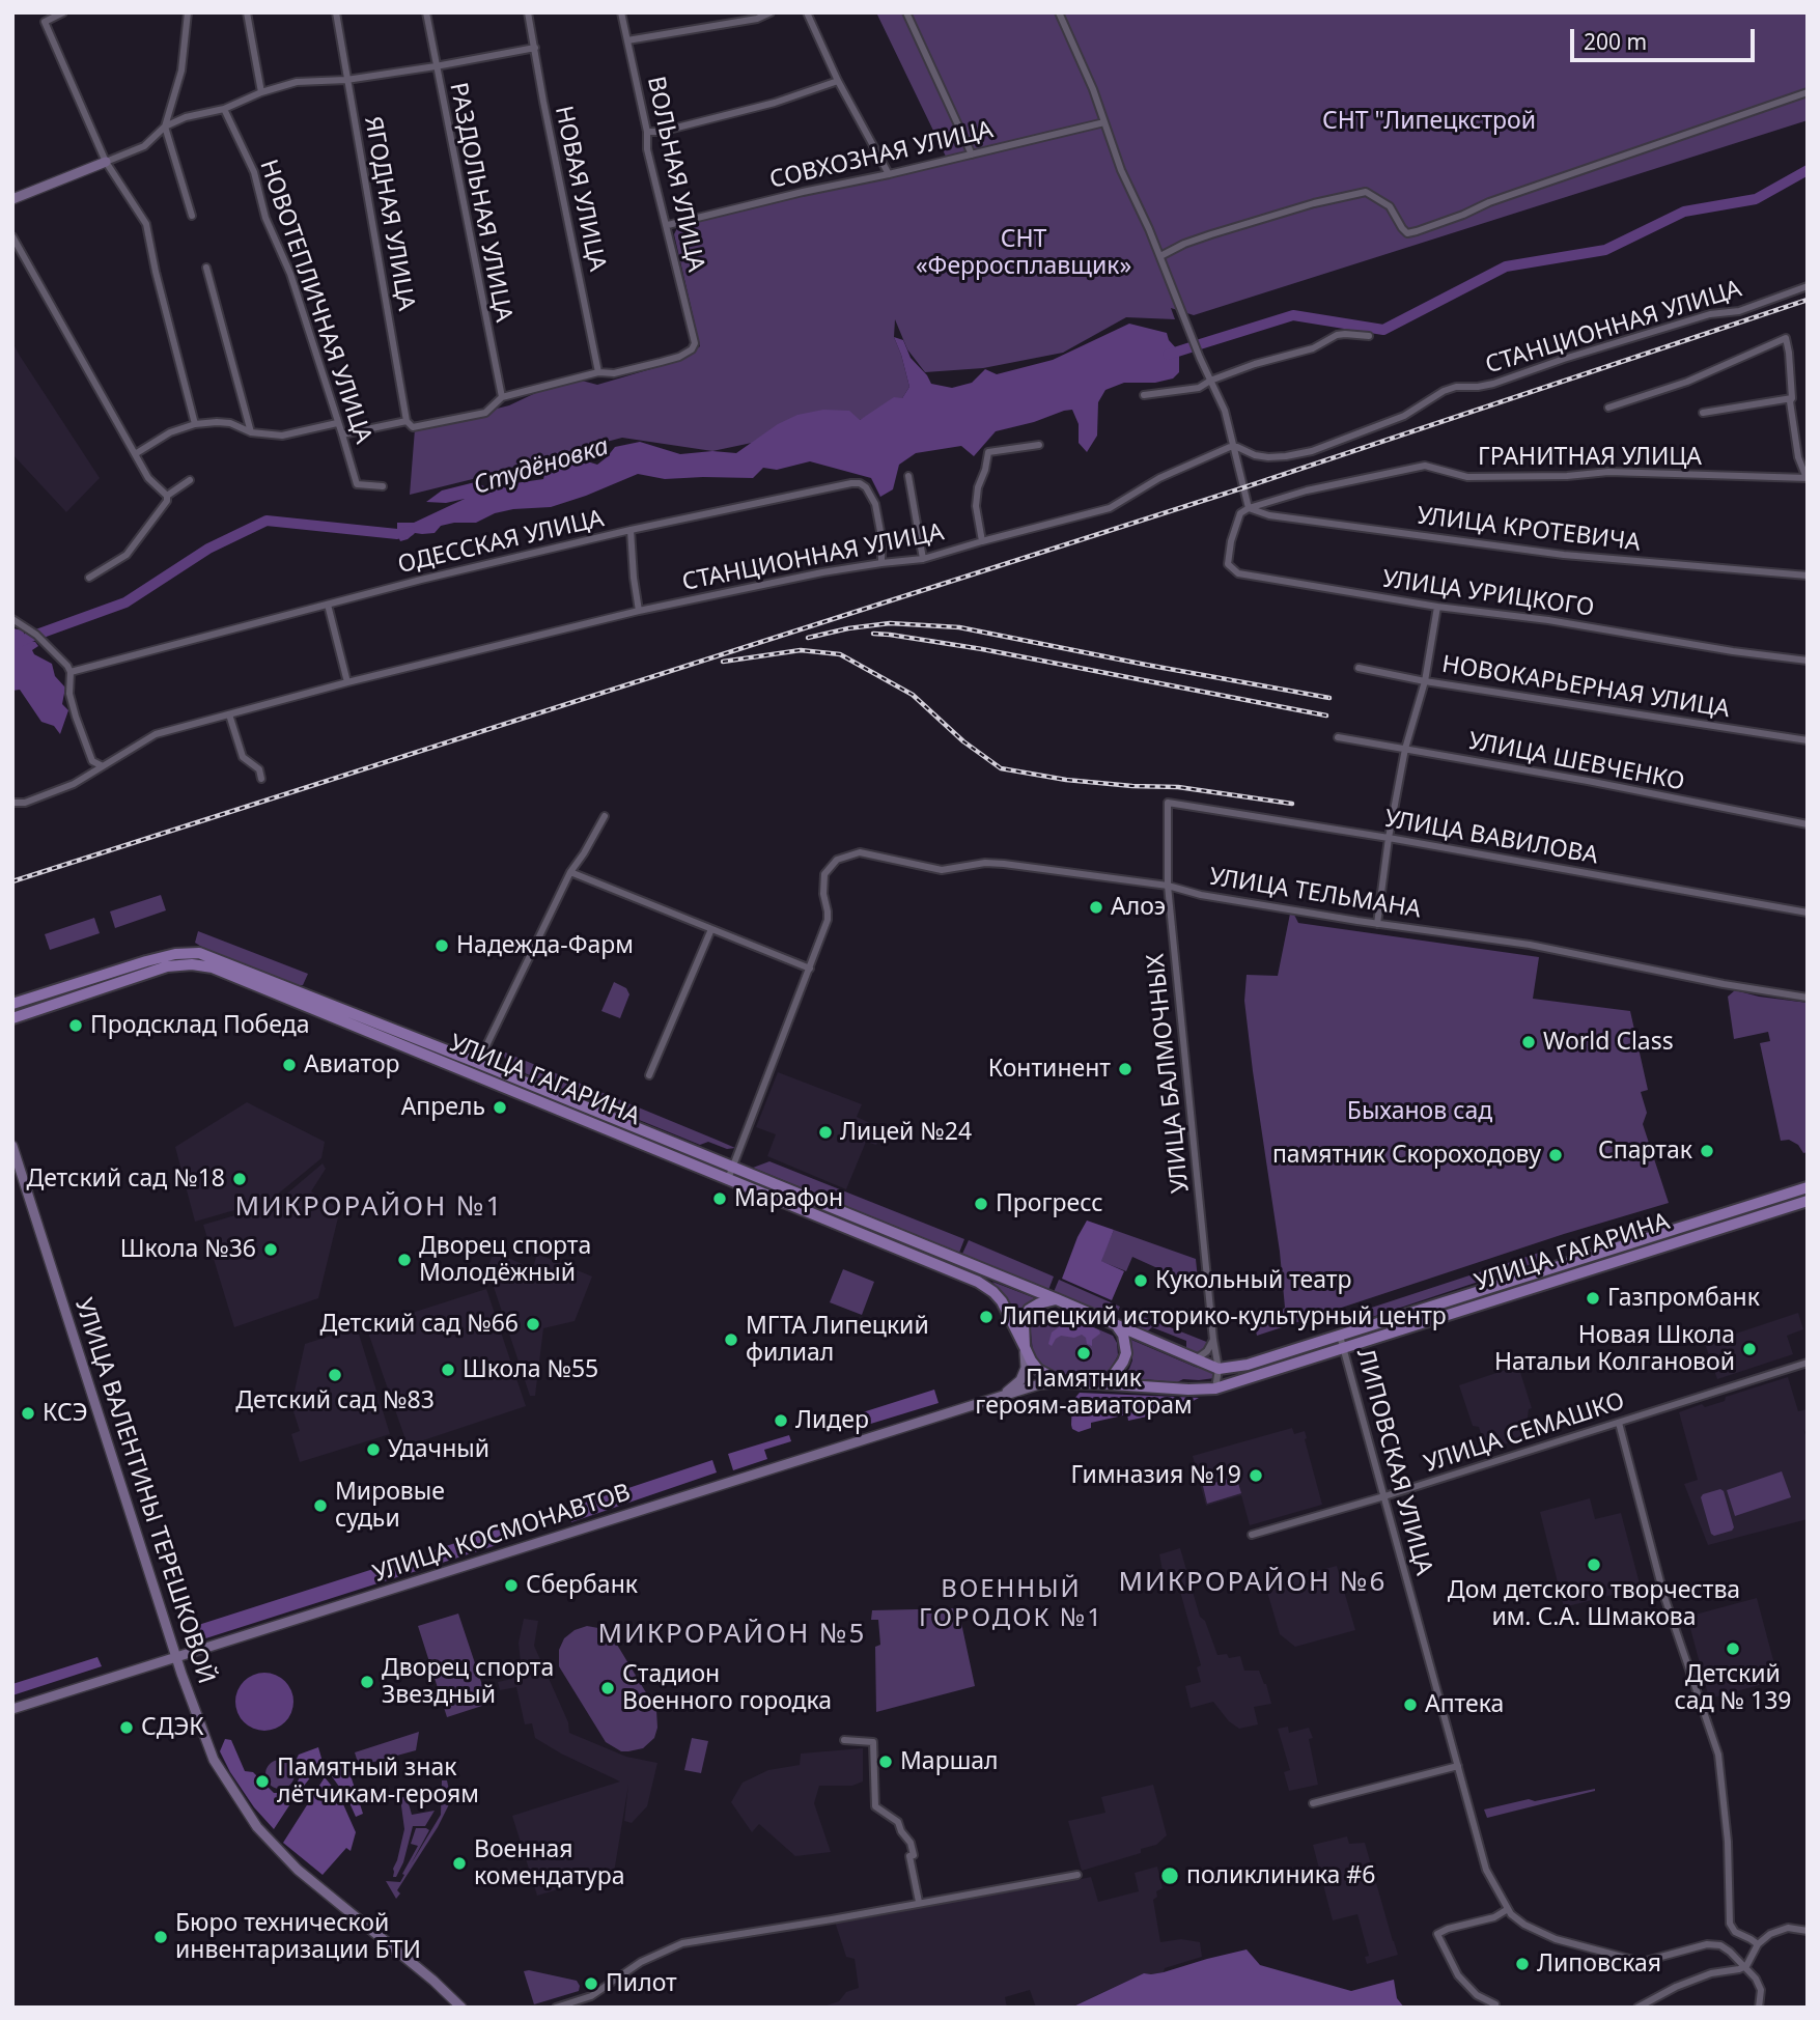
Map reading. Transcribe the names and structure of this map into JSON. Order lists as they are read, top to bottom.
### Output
{
  "streets": {
    "main road": ["УЛИЦА ГАГАРИНА", "УЛИЦА ВАЛЕНТИНЫ ТЕРЕШКОВОЙ", "УЛИЦА КОСМОНАВТОВ"],
    "street": [
      "СОВХОЗНАЯ УЛИЦА",
      "ВОЛЬНАЯ УЛИЦА",
      "НОВАЯ УЛИЦА",
      "РАЗДОЛЬНАЯ УЛИЦА",
      "ЯГОДНАЯ УЛИЦА",
      "НОВОТЕПЛИЧНАЯ УЛИЦА",
      "СТАНЦИОННАЯ УЛИЦА",
      "ГРАНИТНАЯ УЛИЦА",
      "УЛИЦА КРОТЕВИЧА",
      "ОДЕССКАЯ УЛИЦА",
      "УЛИЦА УРИЦКОГО",
      "НОВОКАРЬЕРНАЯ УЛИЦА",
      "УЛИЦА ШЕВЧЕНКО",
      "УЛИЦА ВАВИЛОВА",
      "УЛИЦА ТЕЛЬМАНА",
      "УЛИЦА БАЛМОЧНЫХ",
      "УЛИЦА СЕМАШКО",
      "ЛИПОВСКАЯ УЛИЦА"
    ]
  },
  "crossings": [
    ["СОВХОЗНАЯ УЛИЦА", "ВОЛЬНАЯ УЛИЦА"],
    ["ВОЛЬНАЯ УЛИЦА", "НОВАЯ УЛИЦА"],
    ["СТАНЦИОННАЯ УЛИЦА", "ОДЕССКАЯ УЛИЦА"],
    ["ГРАНИТНАЯ УЛИЦА", "УЛИЦА КРОТЕВИЧА"],
    ["ГРАНИТНАЯ УЛИЦА", "УЛИЦА УРИЦКОГО"],
    ["УЛИЦА КРОТЕВИЧА", "УЛИЦА УРИЦКОГО"],
    ["УЛИЦА ВАВИЛОВА", "УЛИЦА БАЛМОЧНЫХ"],
    ["УЛИЦА ТЕЛЬМАНА", "УЛИЦА БАЛМОЧНЫХ"],
    ["УЛИЦА БАЛМОЧНЫХ", "УЛИЦА ГАГАРИНА"],
    ["УЛИЦА ГАГАРИНА", "ЛИПОВСКАЯ УЛИЦА"],
    ["УЛИЦА ГАГАРИНА", "УЛИЦА КОСМОНАВТОВ"],
    ["УЛИЦА СЕМАШКО", "ЛИПОВСКАЯ УЛИЦА"],
    ["УЛИЦА ВАЛЕНТИНЫ ТЕРЕШКОВОЙ", "УЛИЦА КОСМОНАВТОВ"]
  ],
  "districts": [
    "МИКРОРАЙОН №1",
    "МИКРОРАЙОН №6",
    "ВОЕННЫЙ ГОРОДОК №1",
    "МИКРОРАЙОН №5"
  ],
  "water": ["Студёновка"],
  "parks": ["СНТ \"Липецкстрой", "СНТ «Ферросплавщик»", "Быханов сад"],
  "places": [
    "Алоэ",
    "Надежда-Фарм",
    "Продсклад Победа",
    "World Class",
    "Авиатор",
    "Континент",
    "Апрель",
    "Лицей №24",
    "Спартак",
    "памятник Скороходову",
    "Детский сад №18",
    "Марафон",
    "Прогресс",
    "Школа №36",
    "Дворец спорта Молодёжный",
    "Кукольный театр",
    "Газпромбанк",
    "Липецкий историко-культурный центр",
    "Детский сад №66",
    "МГТА Липецкий филиал",
    "Новая Школа Натальи Колгановой",
    "Памятник героям-авиаторам",
    "Школа №55",
    "Детский сад №83",
    "КСЭ",
    "Лидер",
    "Удачный",
    "Гимназия №19",
    "Мировые судьи",
    "Дом детского творчества им. С.А. Шмакова",
    "Сбербанк",
    "Детский сад № 139",
    "Дворец спорта Звездный",
    "Стадион Военного городка",
    "Аптека",
    "СДЭК",
    "Маршал",
    "Памятный знак лётчикам-героям",
    "Военная комендатура",
    "поликлиника #6",
    "Бюро технической инвентаризации БТИ",
    "Липовская",
    "Пилот"
  ],
  "scale_bar": "200 m"
}
